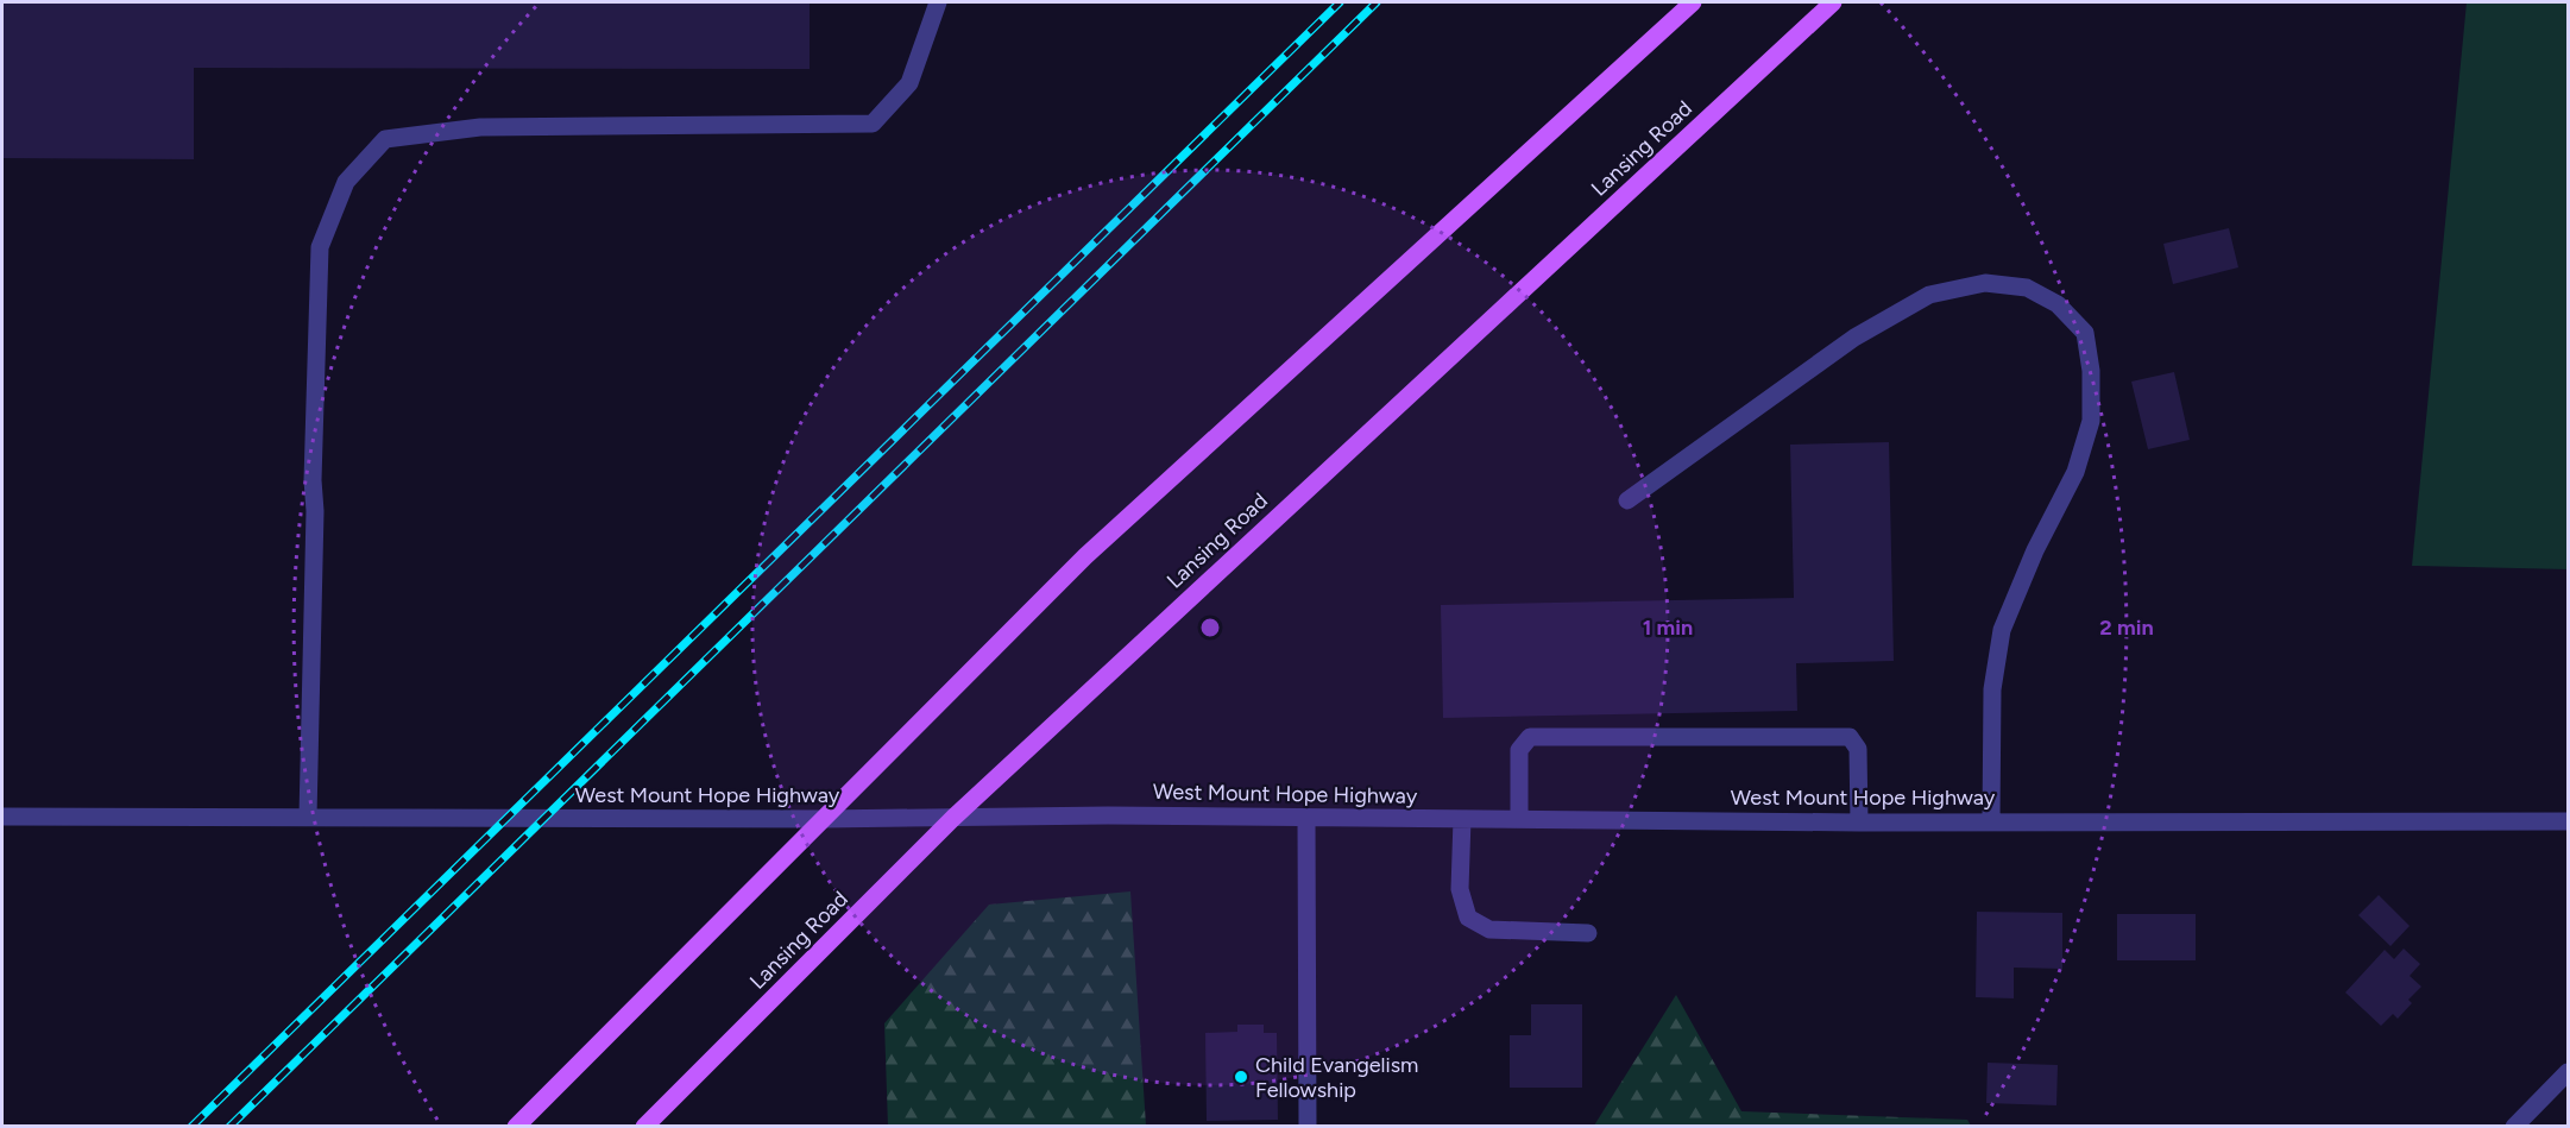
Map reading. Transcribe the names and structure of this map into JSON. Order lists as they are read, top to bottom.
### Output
{
  "streets": {
    "main road": ["Lansing Road"],
    "street": ["West Mount Hope Highway"]
  },
  "crossings": [
    ["Lansing Road", "West Mount Hope Highway"]
  ],
  "places": ["Child Evangelism Fellowship"],
  "rings": ["1 min", "2 min"]
}
